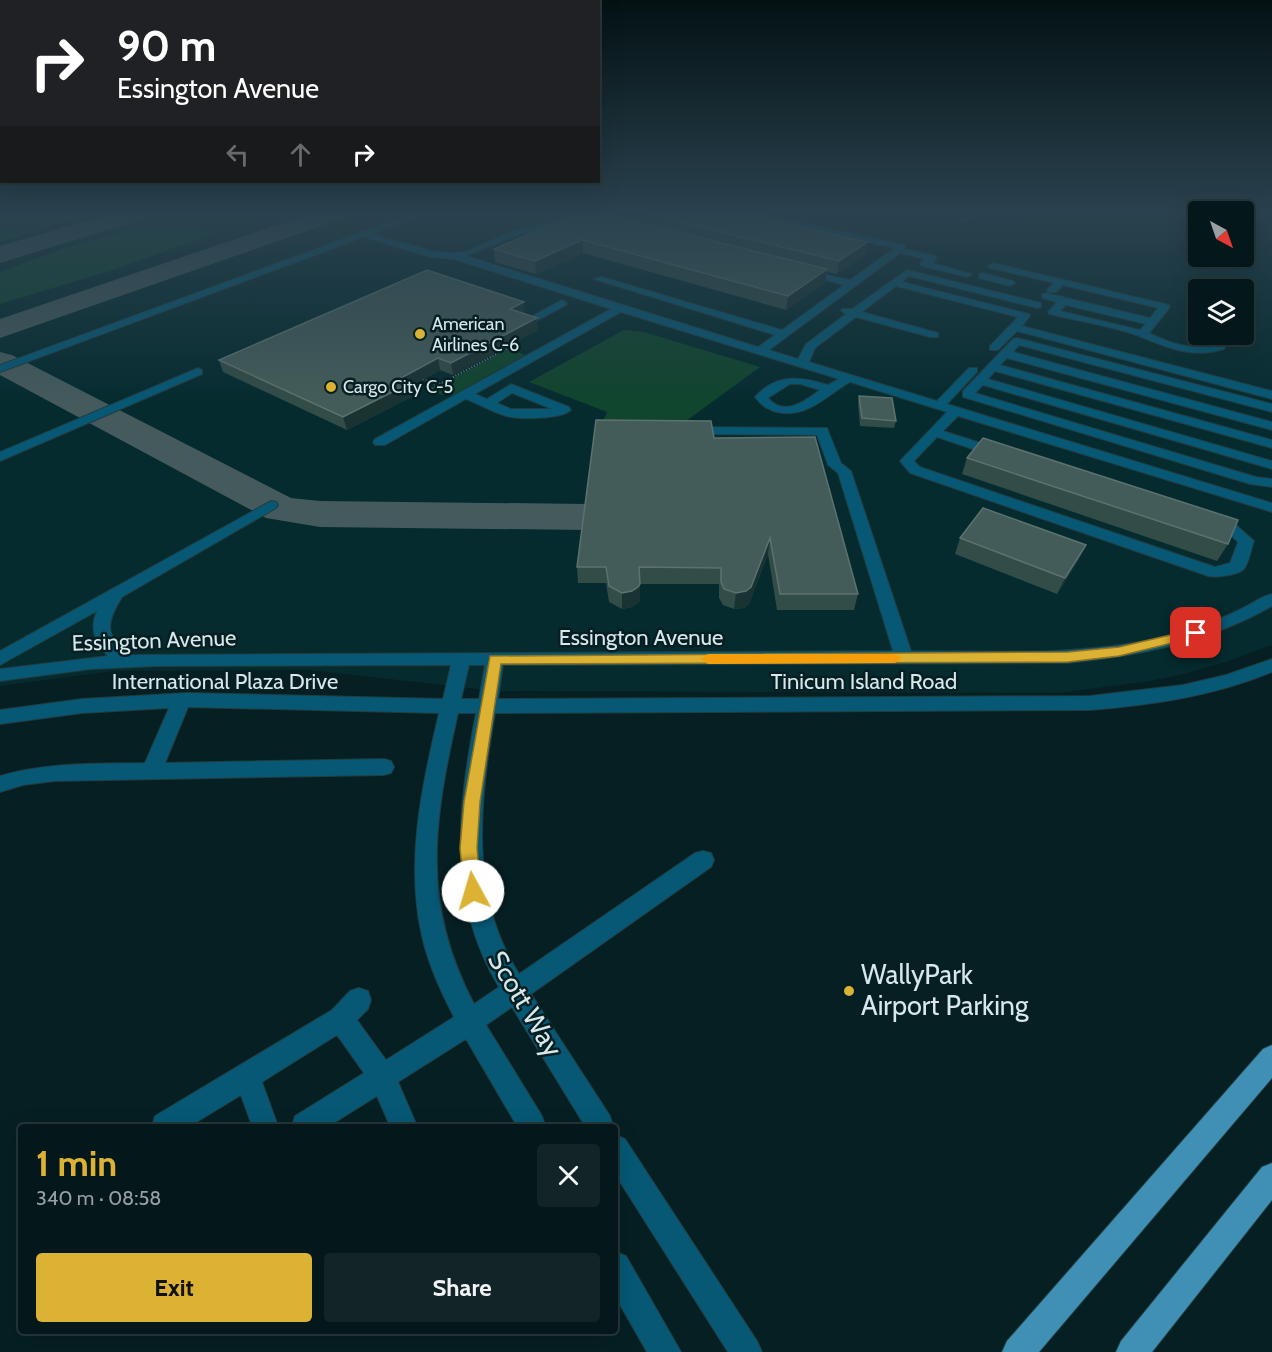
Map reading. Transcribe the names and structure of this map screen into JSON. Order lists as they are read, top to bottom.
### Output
{
  "streets": {
    "street": [
      "Essington Avenue",
      "International Plaza Drive",
      "Tinicum Island Road",
      "Scott Way"
    ]
  },
  "crossings": [
    ["Essington Avenue", "Scott Way"],
    ["International Plaza Drive", "Tinicum Island Road"],
    ["Tinicum Island Road", "Scott Way"]
  ],
  "places": ["American Airlines C-6", "Cargo City C-5", "WallyPark Airport Parking"],
  "north": "bottom right",
  "page": {
    "turn": ["90 m", "Essington Avenue"],
    "heading": ["1 min", "340 m · 08:58"],
    "buttons": ["Exit", "Share"]
  }
}
